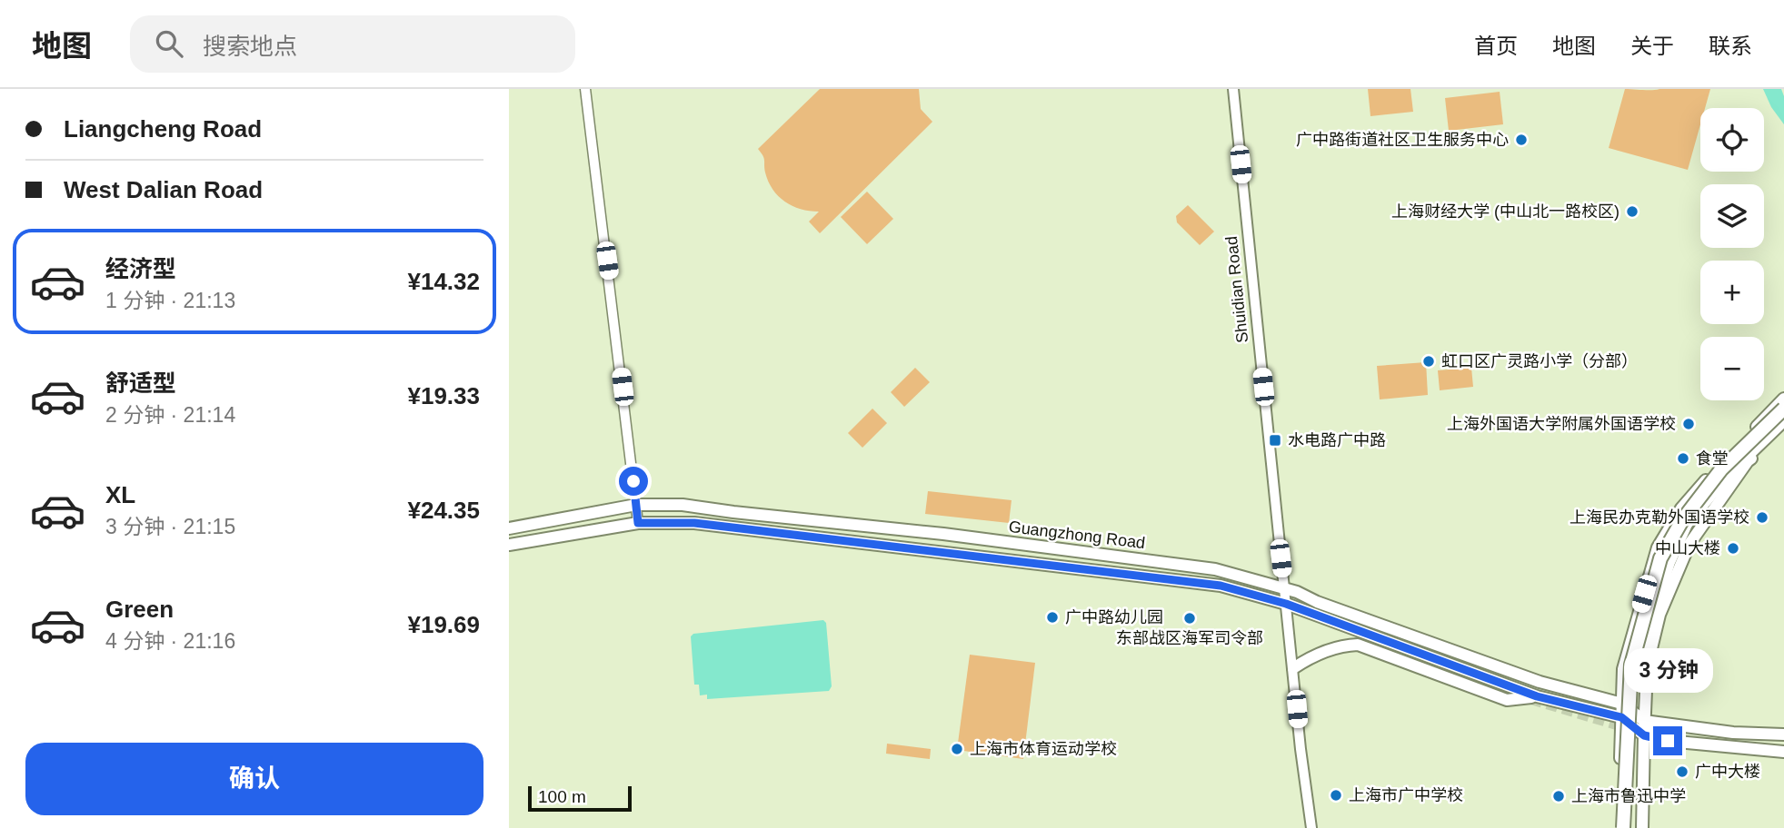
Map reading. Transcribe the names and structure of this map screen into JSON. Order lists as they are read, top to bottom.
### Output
{
  "streets": {
    "main road": ["Shuidian Road", "Guangzhong Road"]
  },
  "crossings": [
    ["Shuidian Road", "Guangzhong Road"]
  ],
  "places": {
    "other": [
      "广中路街道社区卫生服务中心",
      "上海财经大学 (中山北一路校区)",
      "虹口区广灵路小学（分部）",
      "上海外国语大学附属外国语学校",
      "食堂",
      "上海民办克勒外国语学校",
      "中山大楼",
      "广中路幼儿园",
      "东部战区海军司令部",
      "上海市体育运动学校",
      "广中大楼",
      "上海市广中学校",
      "上海市鲁迅中学"
    ],
    "transit": ["水电路广中路"]
  },
  "scale_bar": "100 m",
  "page": {
    "header": "地图",
    "search": "搜索地点",
    "nav": [
      "首页",
      "地图",
      "关于",
      "联系"
    ],
    "banner": ["Liangcheng Road", "West Dalian Road"],
    "map_buttons": ["+", "−"],
    "list": [
      {
        "name": "经济型",
        "note": "1 分钟 · 21:13",
        "value": "¥14.32"
      },
      {
        "name": "舒适型",
        "note": "2 分钟 · 21:14",
        "value": "¥19.33"
      },
      {
        "name": "XL",
        "note": "3 分钟 · 21:15",
        "value": "¥24.35"
      },
      {
        "name": "Green",
        "note": "4 分钟 · 21:16",
        "value": "¥19.69"
      }
    ],
    "bubble": "3 分钟",
    "buttons": "确认",
    "scale": "100 m"
  }
}
